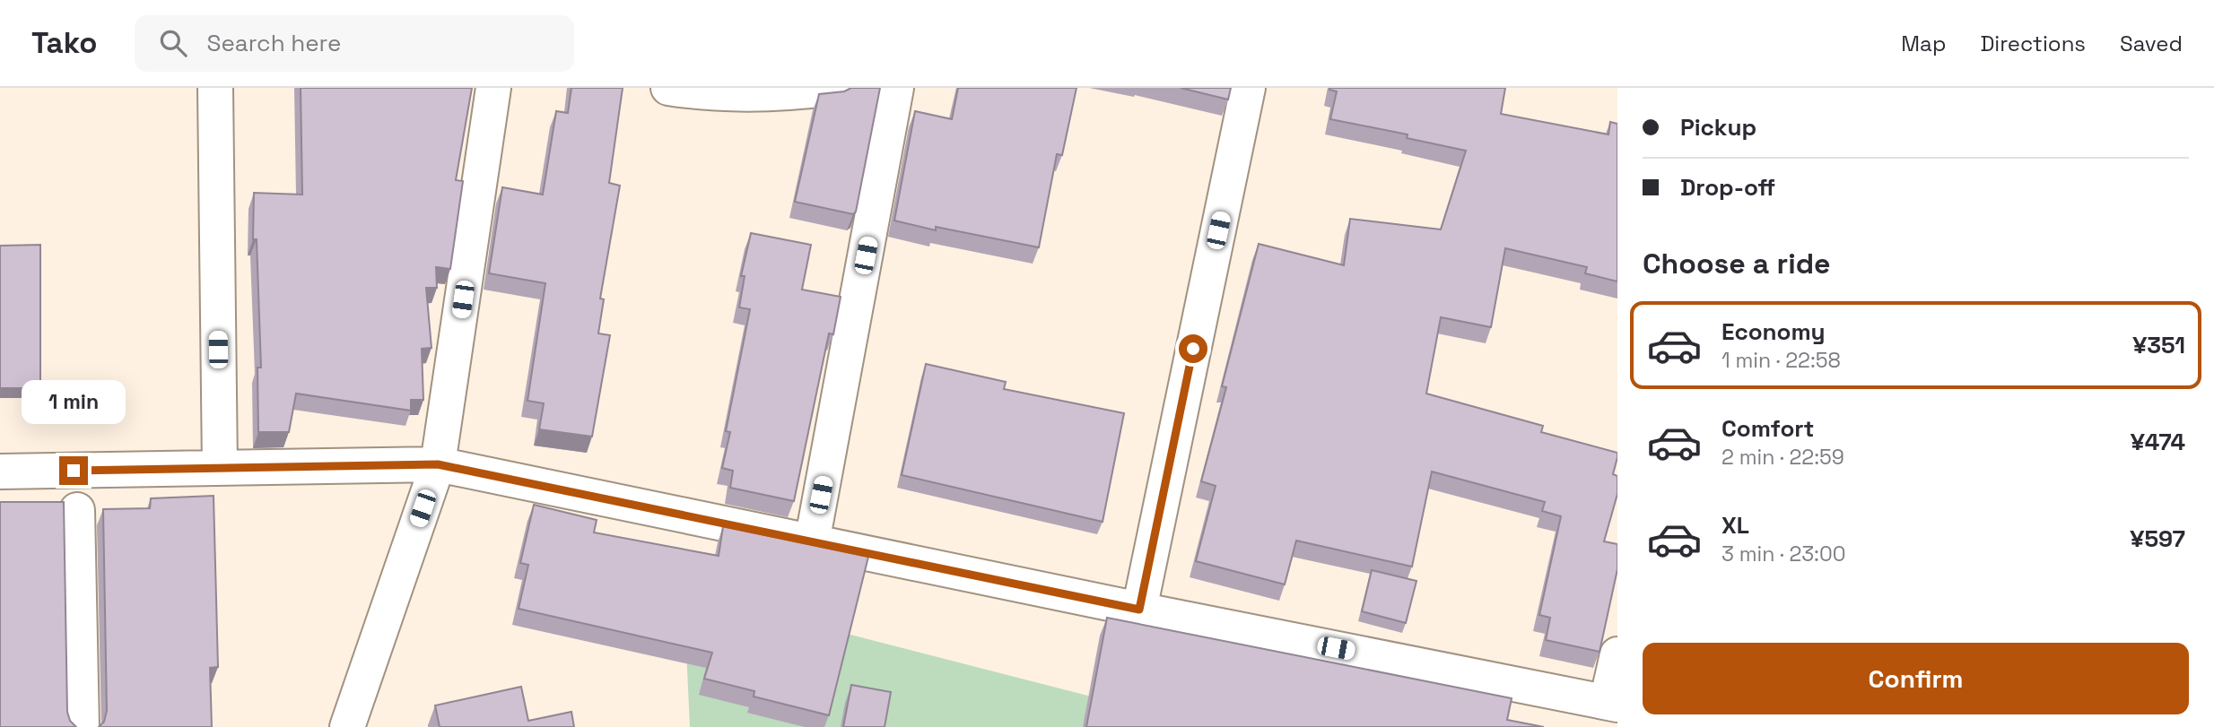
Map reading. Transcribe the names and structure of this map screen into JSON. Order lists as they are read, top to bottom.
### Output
{
  "page": {
    "header": "Tako",
    "search": "Search here",
    "nav": ["Map", "Directions", "Saved"],
    "banner": ["Pickup", "Drop-off"],
    "heading": "Choose a ride",
    "list": [
      {
        "name": "Economy",
        "note": "1 min · 22:58",
        "value": "¥351"
      },
      {
        "name": "Comfort",
        "note": "2 min · 22:59",
        "value": "¥474"
      },
      {
        "name": "XL",
        "note": "3 min · 23:00",
        "value": "¥597"
      }
    ],
    "bubble": "1 min",
    "buttons": "Confirm"
  }
}
